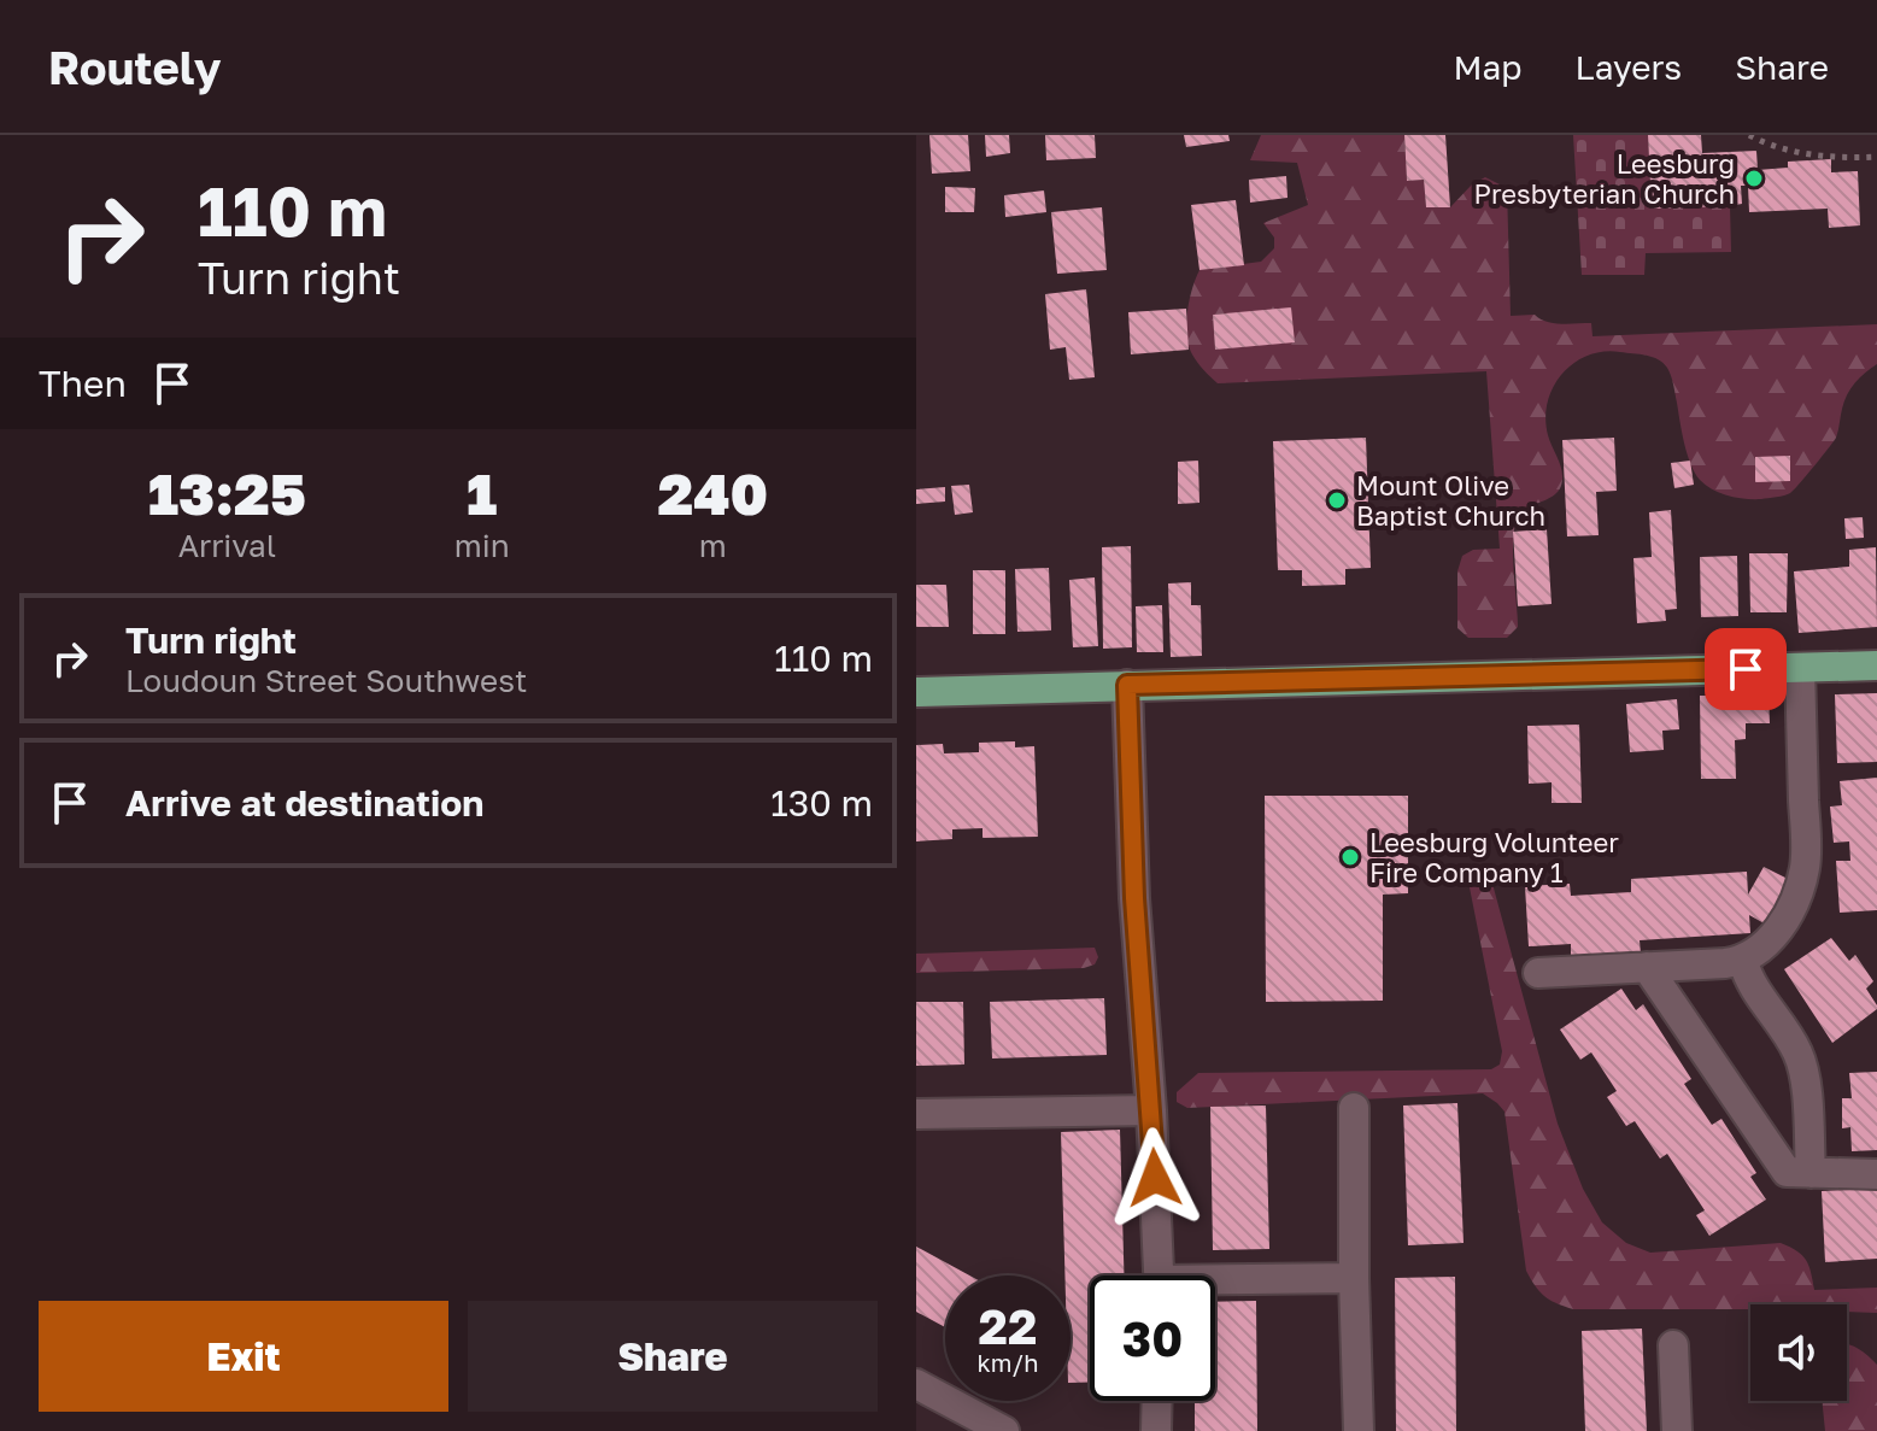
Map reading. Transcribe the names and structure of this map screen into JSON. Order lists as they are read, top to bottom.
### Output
{
  "places": ["Leesburg Presbyterian Church", "Mount Olive Baptist Church", "Leesburg Volunteer Fire Company 1"],
  "page": {
    "header": "Routely",
    "nav": ["Map", "Layers", "Share"],
    "turn": ["110 m", "Turn right"],
    "then": "Then",
    "eta": [
      "13:25",
      "Arrival",
      "1",
      "min",
      "240",
      "m"
    ],
    "list": [
      {
        "name": "Turn right",
        "note": "Loudoun Street Southwest",
        "value": "110 m"
      },
      {
        "name": "Arrive at destination",
        "value": "130 m"
      }
    ],
    "speed": "22 km/h",
    "limit": "30",
    "buttons": ["Exit", "Share"]
  }
}
